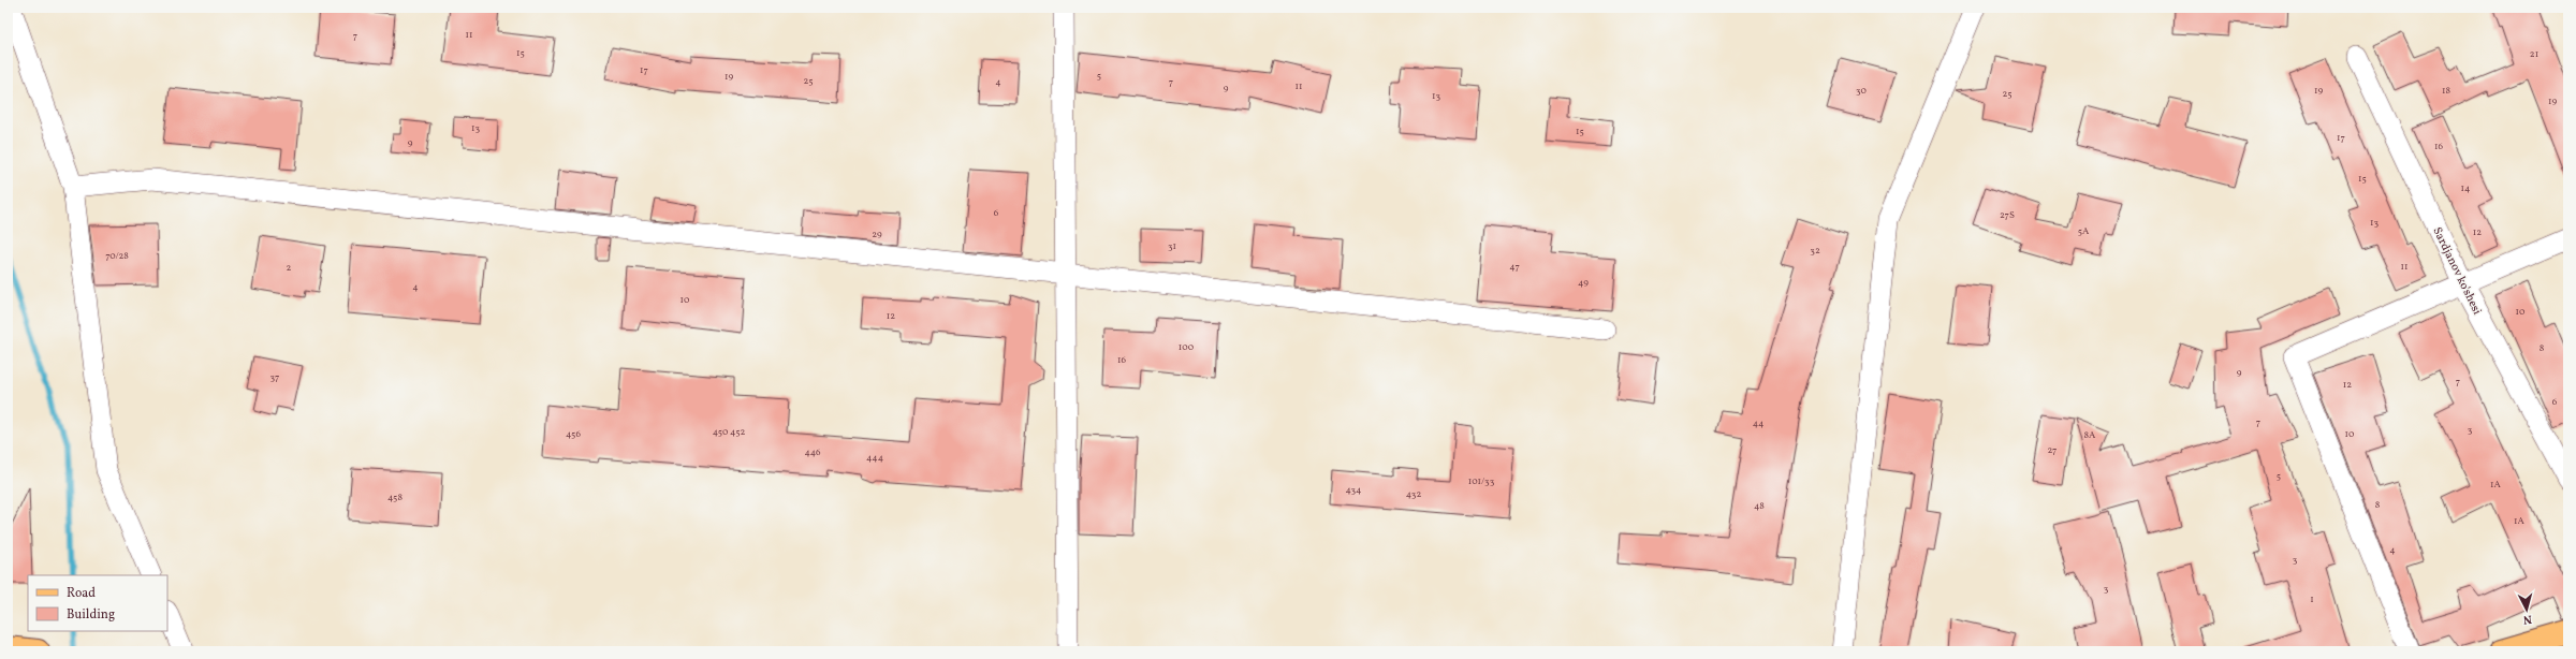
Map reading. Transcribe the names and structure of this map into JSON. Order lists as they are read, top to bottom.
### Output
{
  "streets": {
    "street": ["Sardjanov ko'shesi"]
  },
  "house_numbers": [
    "11",
    "7",
    "15",
    "21",
    "17",
    "5",
    "19",
    "25",
    "4",
    "7",
    "11",
    "9",
    "30",
    "19",
    "18",
    "25",
    "13",
    "19",
    "13",
    "15",
    "17",
    "9",
    "16",
    "15",
    "14",
    "6",
    "27S",
    "13",
    "5A",
    "12",
    "29",
    "31",
    "32",
    "70/28",
    "47",
    "11",
    "2",
    "49",
    "4",
    "10",
    "10",
    "12",
    "100",
    "8",
    "16",
    "9",
    "37",
    "7",
    "12",
    "6",
    "7",
    "44",
    "3",
    "450 452",
    "456",
    "10",
    "8A",
    "27",
    "446",
    "444",
    "5",
    "101/33",
    "1A",
    "434",
    "432",
    "458",
    "8",
    "48",
    "1A",
    "4",
    "3",
    "3",
    "1"
  ],
  "legend": ["Road", "Building"],
  "north": "bottom"
}
